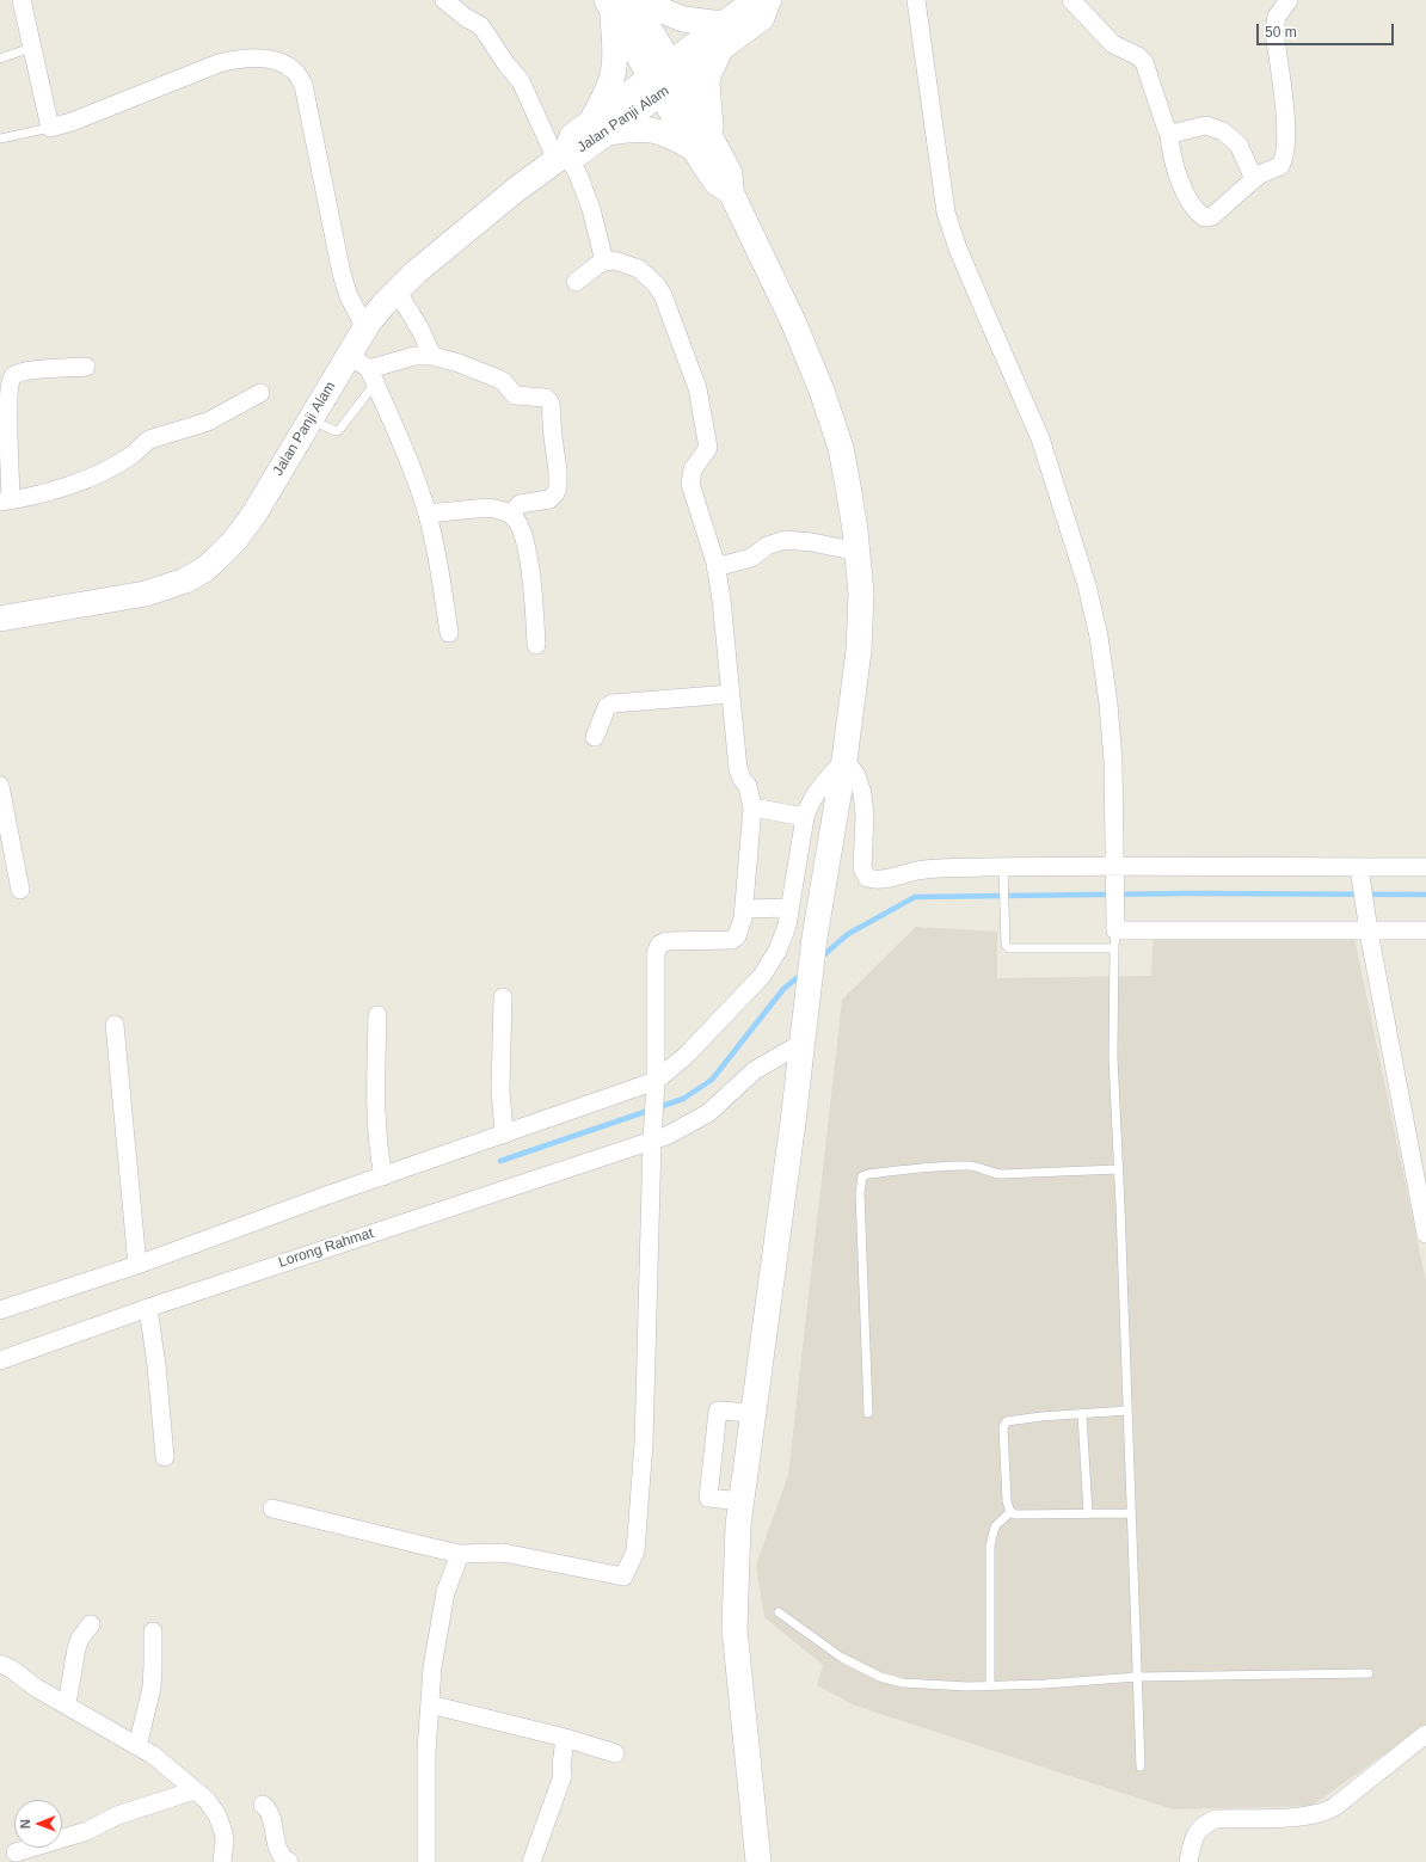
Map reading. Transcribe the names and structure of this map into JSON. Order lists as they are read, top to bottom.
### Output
{
  "streets": {
    "street": ["Jalan Panji Alam", "Lorong Rahmat"]
  },
  "scale_bar": "50 m",
  "north": "left"
}
